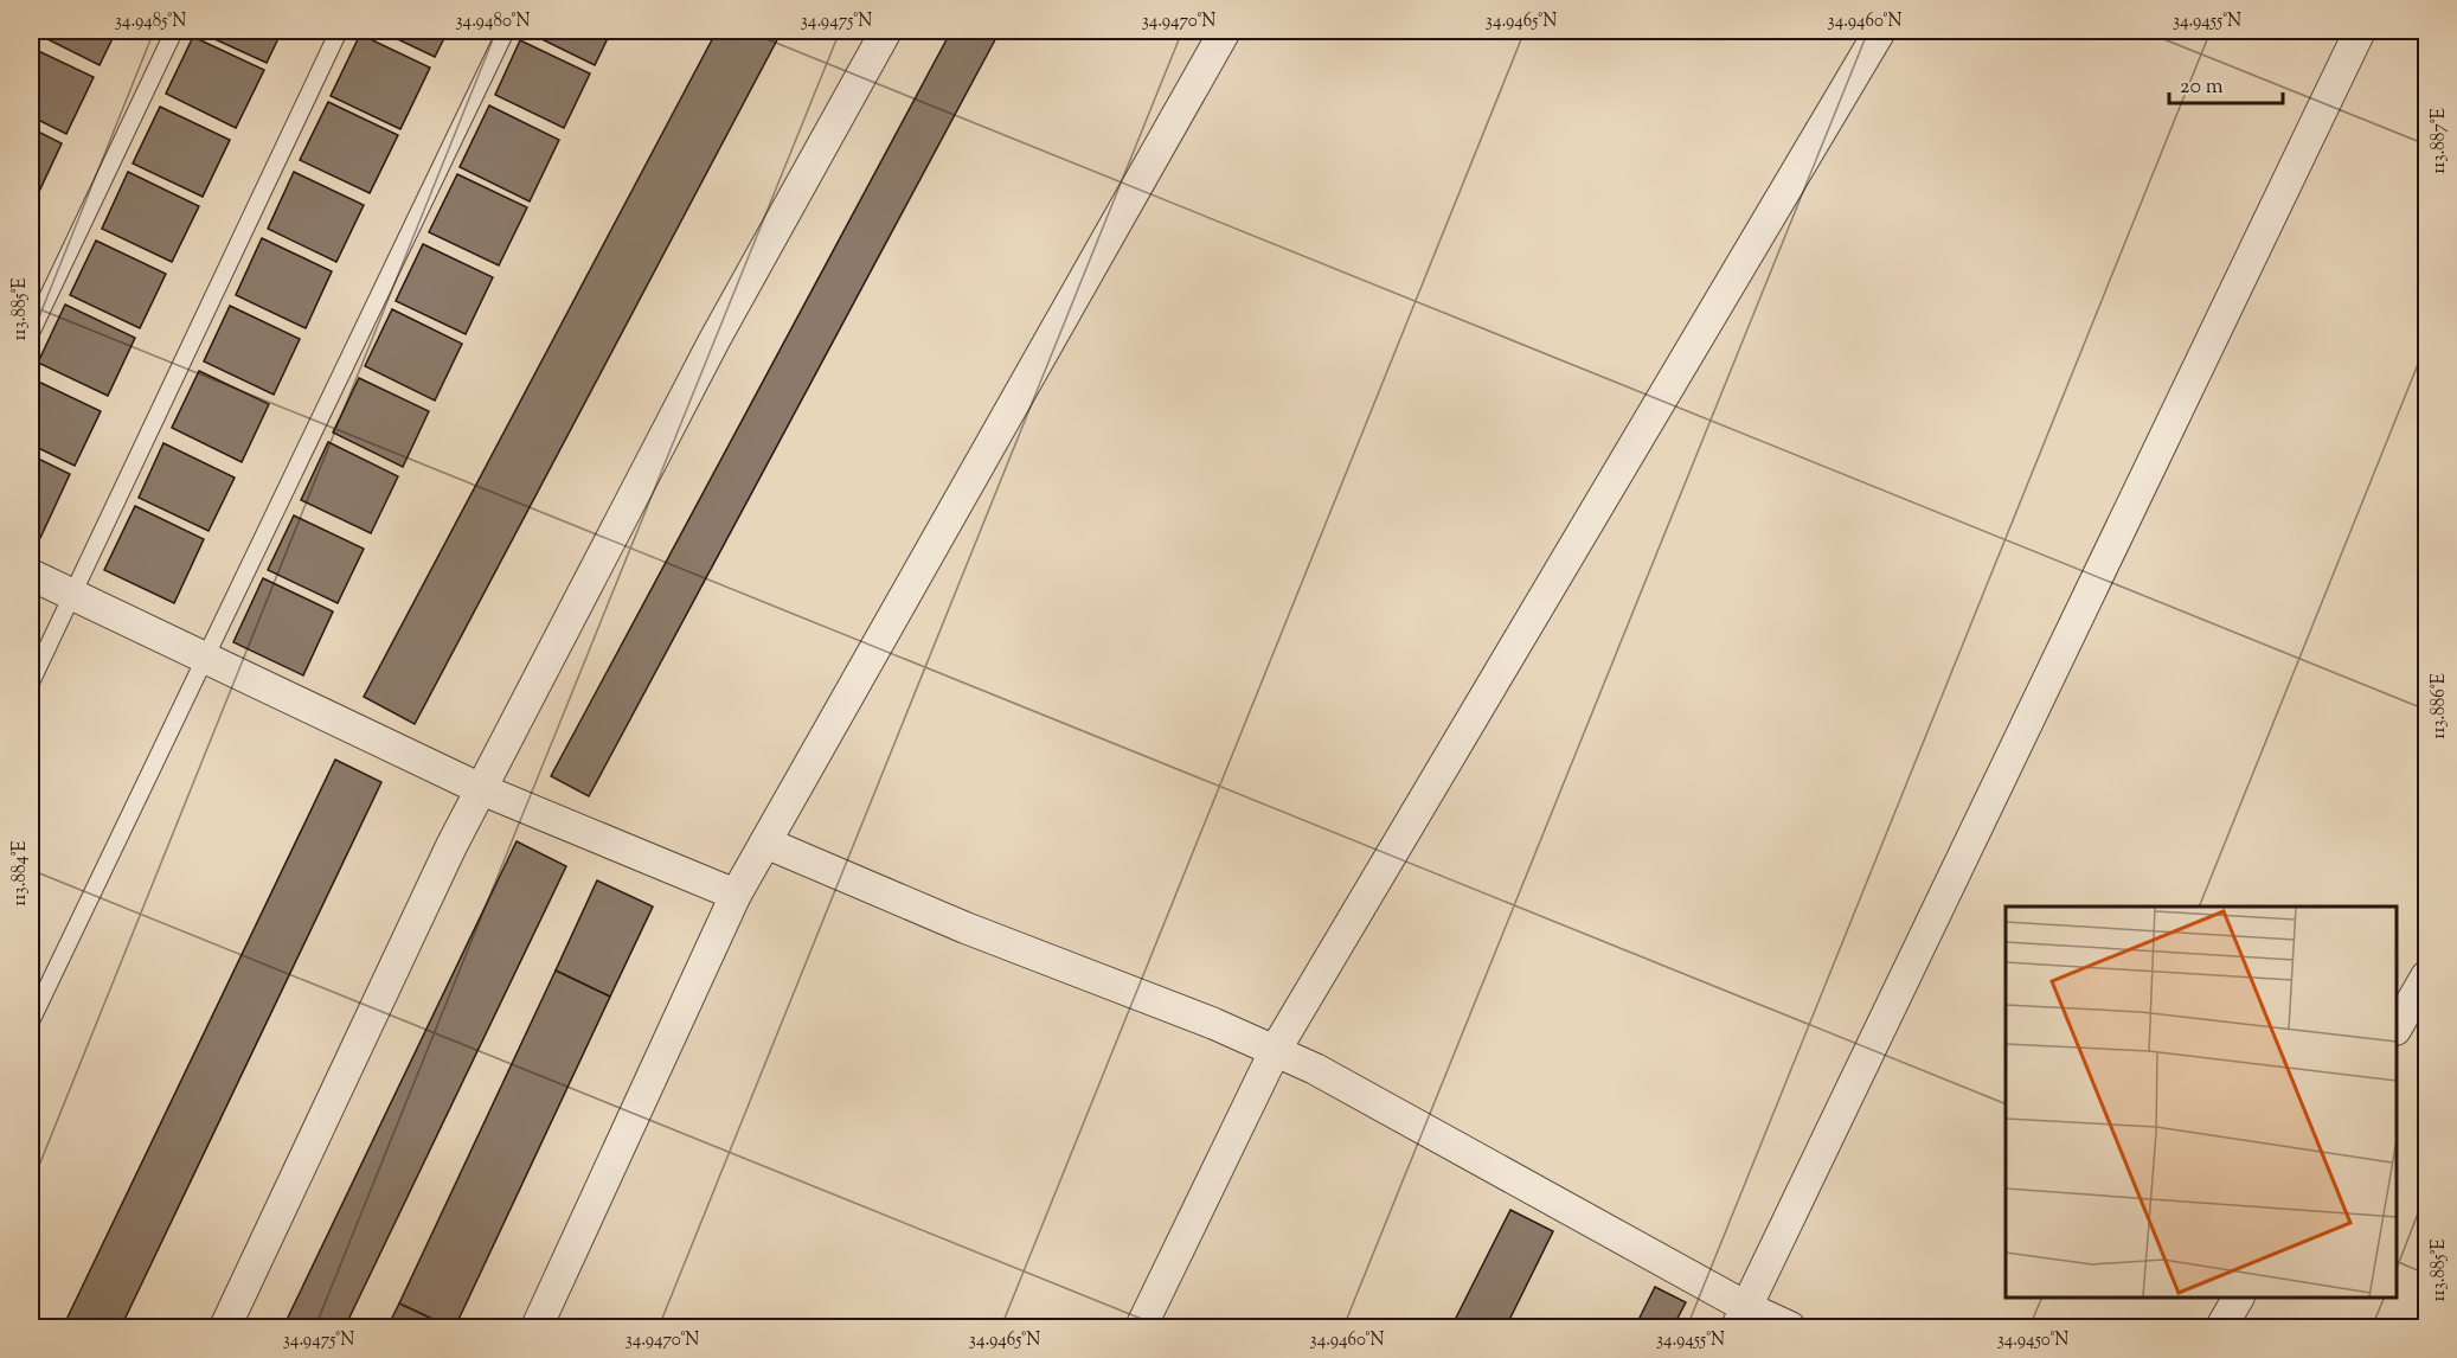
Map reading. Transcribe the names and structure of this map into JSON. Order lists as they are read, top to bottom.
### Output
{
  "scale_bar": "20 m",
  "coordinates": [
    "34.9485°N",
    "34.9480°N",
    "34.9475°N",
    "34.9470°N",
    "34.9465°N",
    "34.9460°N",
    "34.9455°N",
    "113.887°E",
    "113.885°E",
    "113.886°E",
    "113.884°E",
    "34.9450°N"
  ]
}
